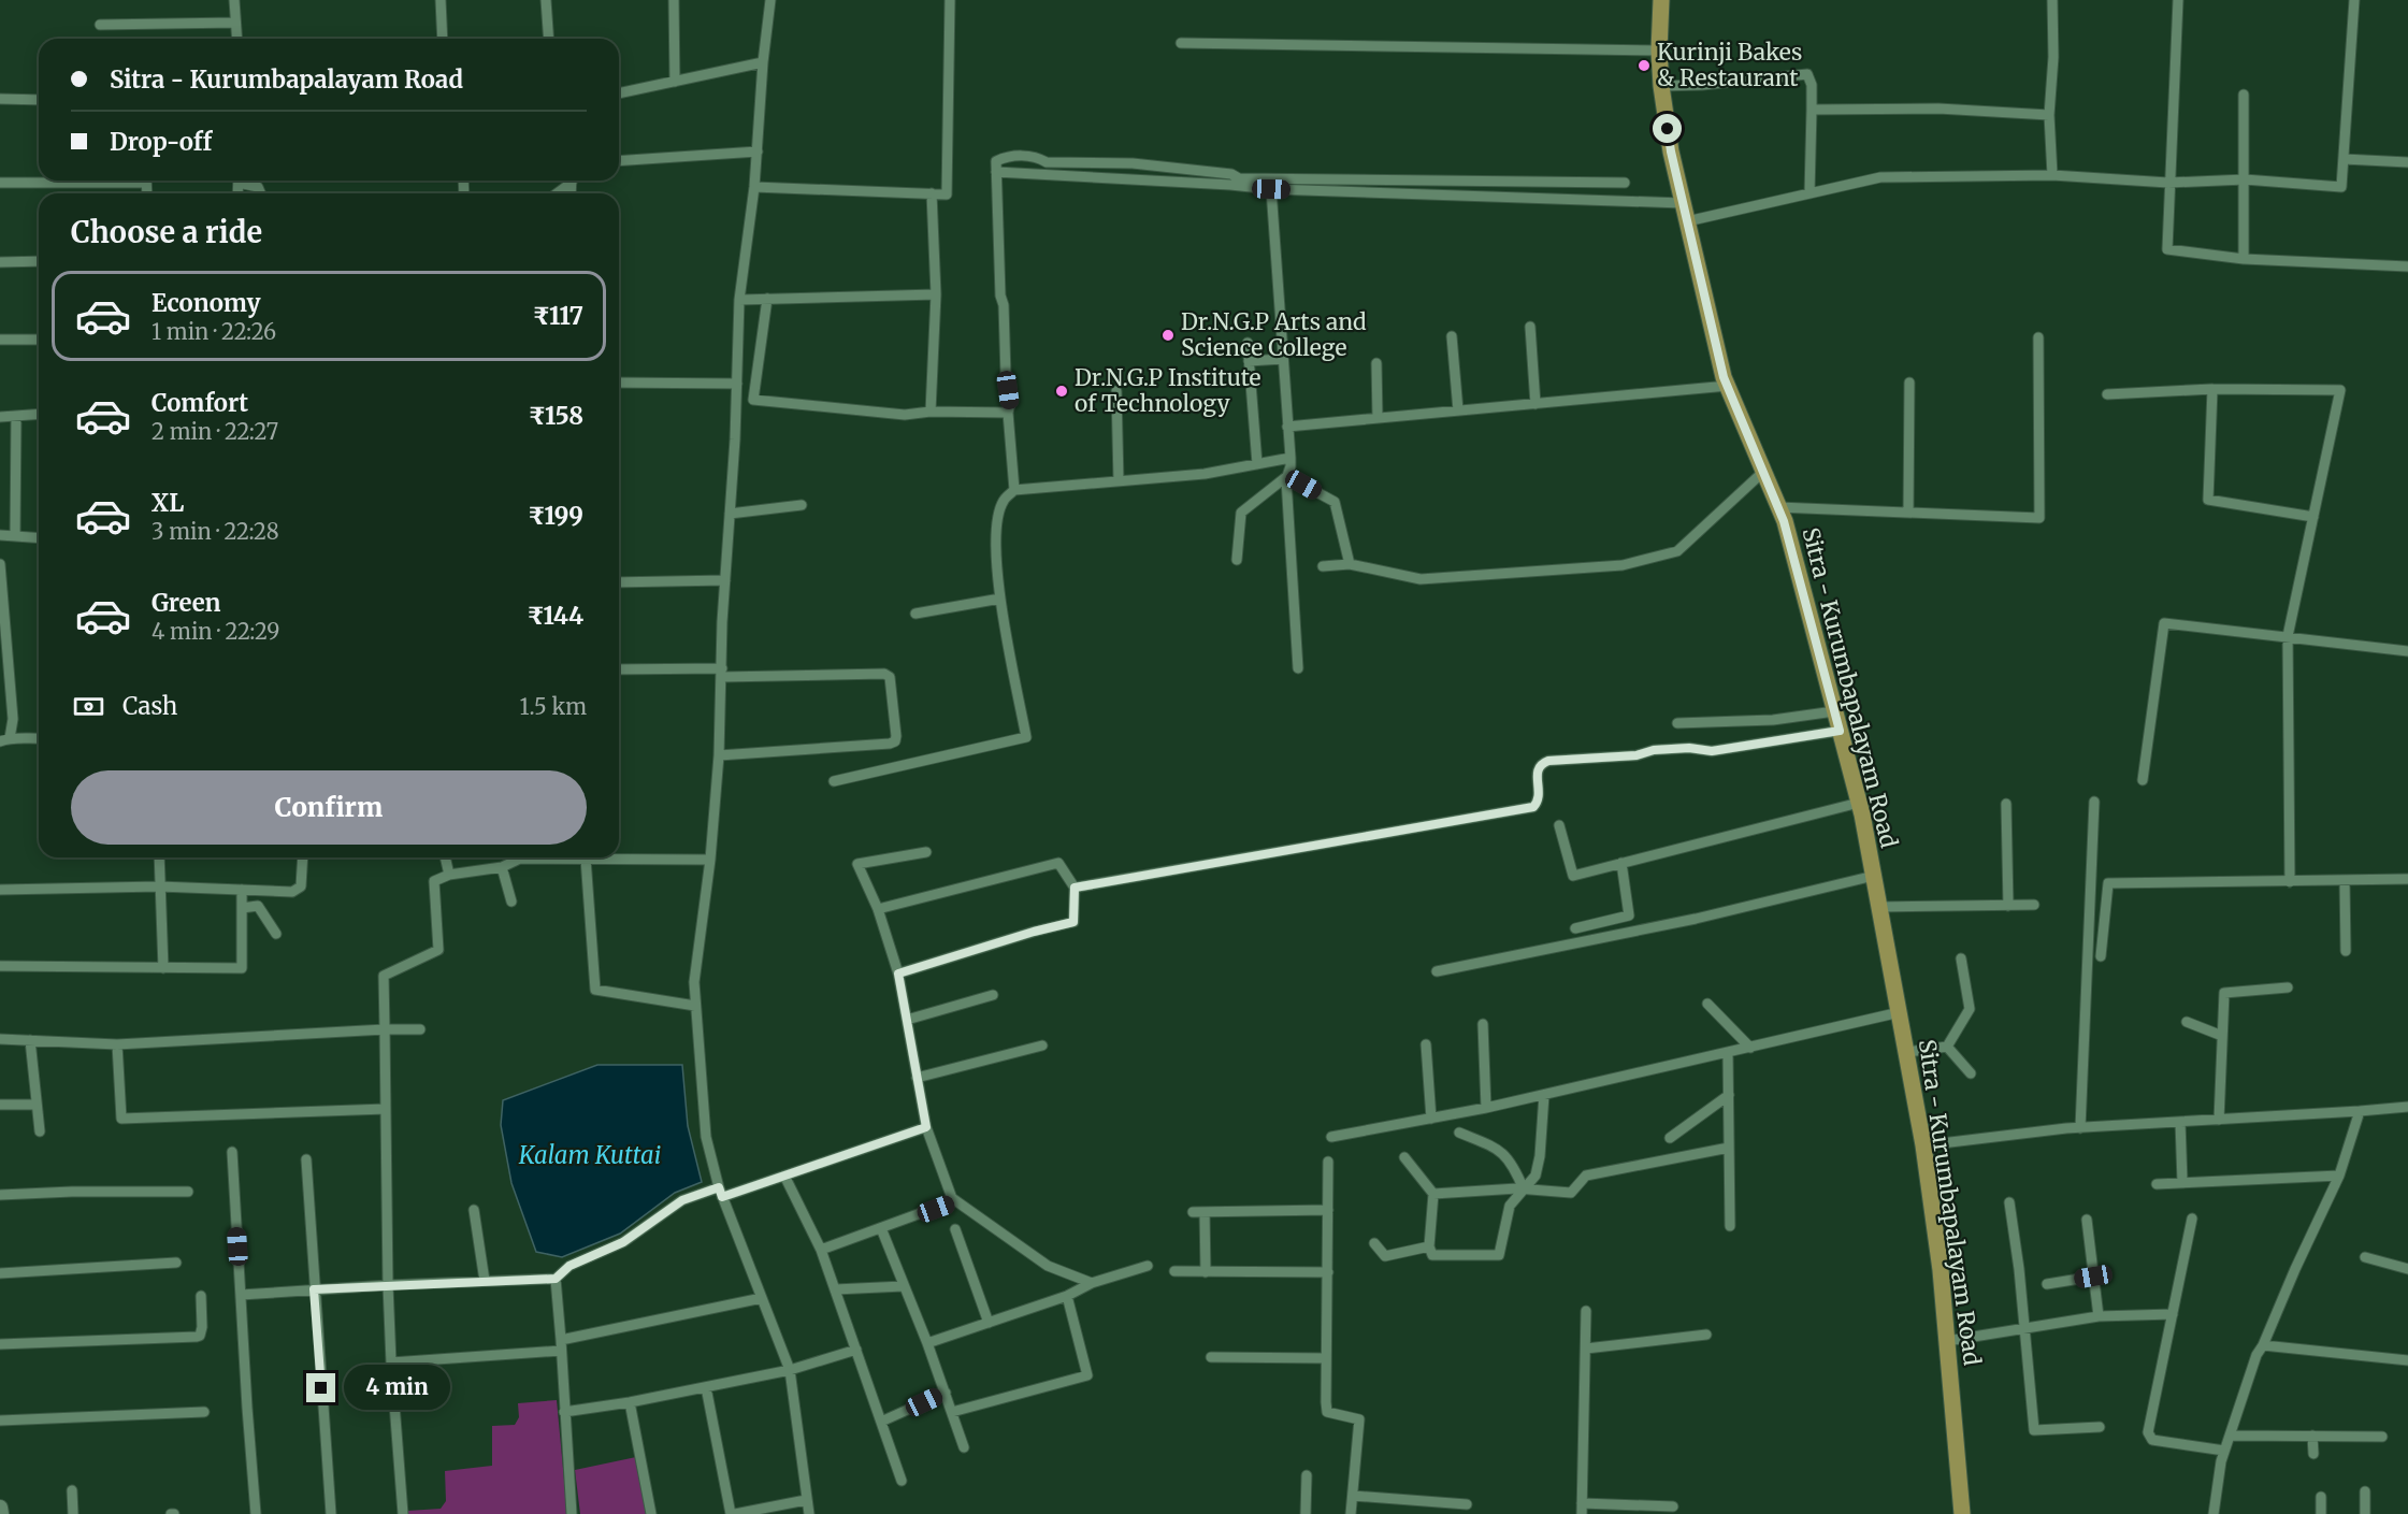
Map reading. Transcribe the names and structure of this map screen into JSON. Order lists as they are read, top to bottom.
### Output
{
  "streets": {
    "main road": ["Sitra - Kurumbapalayam Road"]
  },
  "water": ["Kalam Kuttai"],
  "places": ["Kurinji Bakes & Restaurant", "Dr.N.G.P Arts and Science College", "Dr.N.G.P Institute of Technology"],
  "page": {
    "banner": ["Sitra - Kurumbapalayam Road", "Drop-off"],
    "heading": "Choose a ride",
    "list": [
      {
        "name": "Economy",
        "note": "1 min · 22:26",
        "value": "₹117"
      },
      {
        "name": "Comfort",
        "note": "2 min · 22:27",
        "value": "₹158"
      },
      {
        "name": "XL",
        "note": "3 min · 22:28",
        "value": "₹199"
      },
      {
        "name": "Green",
        "note": "4 min · 22:29",
        "value": "₹144"
      }
    ],
    "pay": ["Cash", "1.5 km"],
    "buttons": "Confirm",
    "bubble": "4 min"
  }
}
